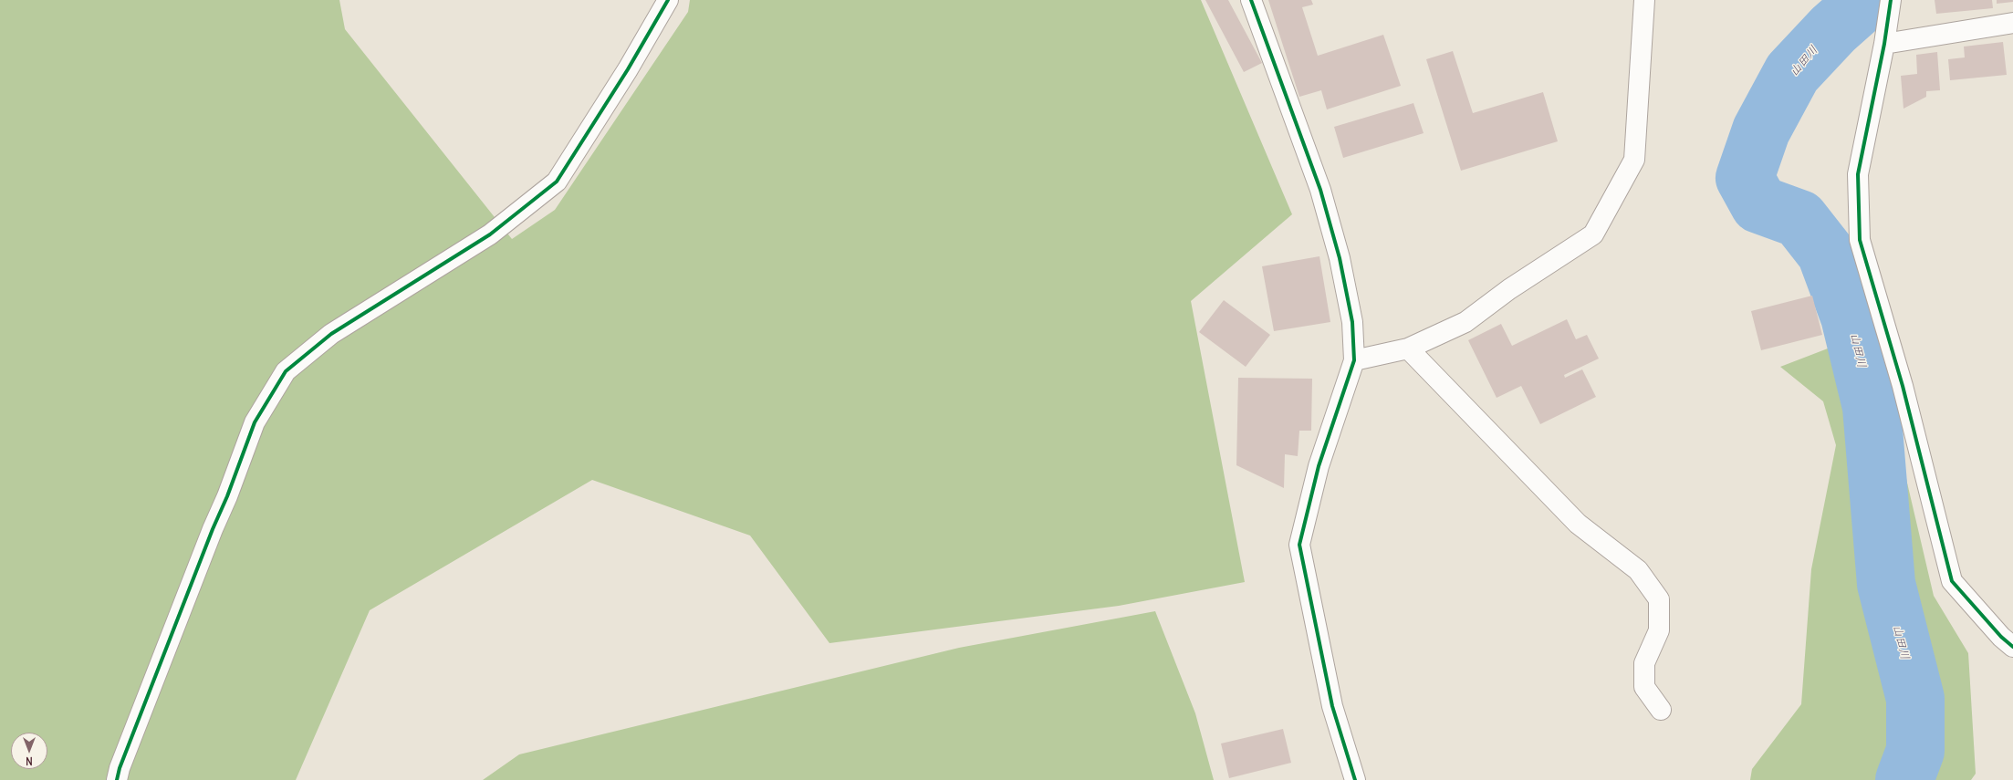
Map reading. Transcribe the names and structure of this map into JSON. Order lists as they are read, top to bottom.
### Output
{
  "water": ["山田川"],
  "north": "bottom"
}
